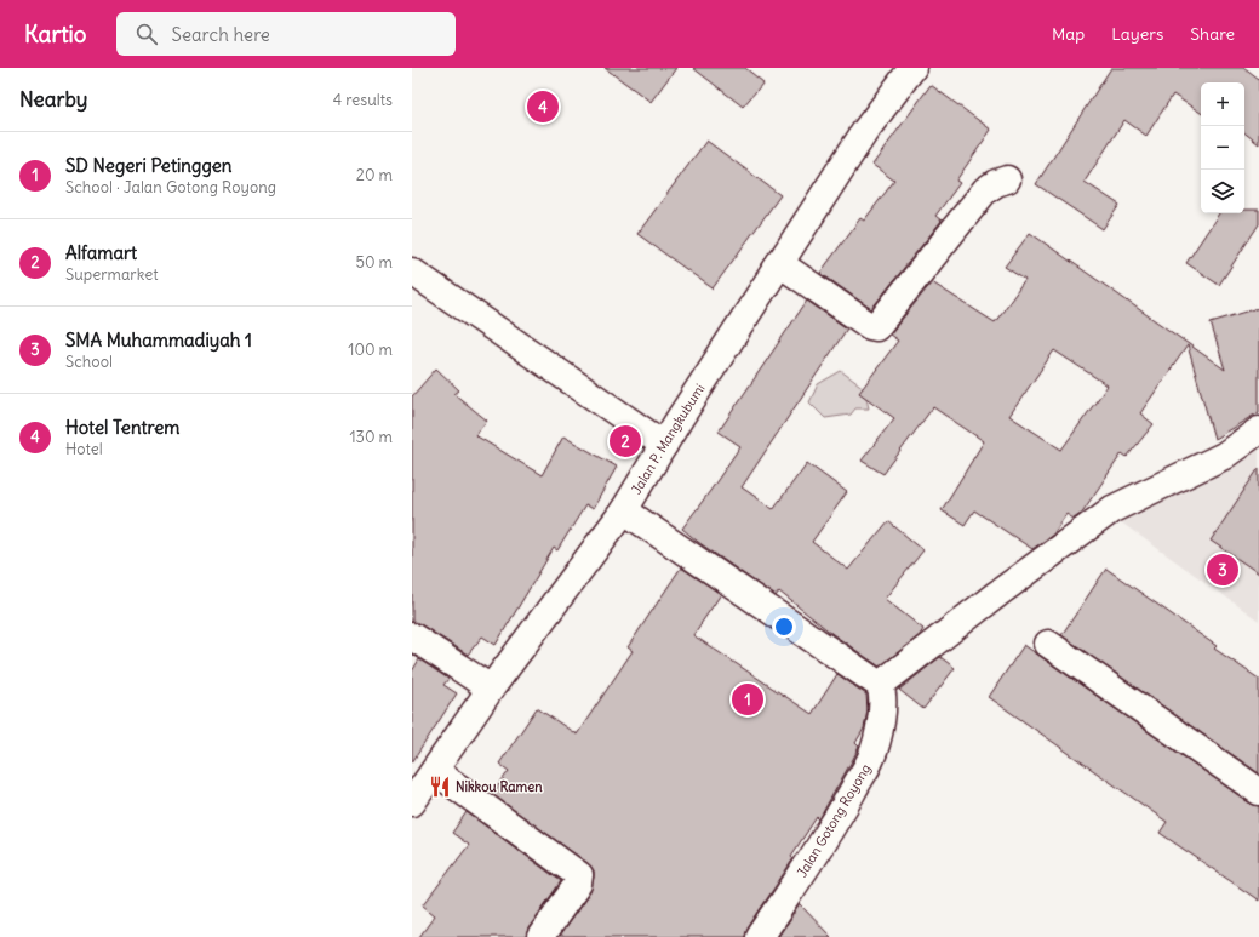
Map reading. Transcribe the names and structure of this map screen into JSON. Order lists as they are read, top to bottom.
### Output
{
  "streets": {
    "street": ["Jalan P. Mangkubumi", "Jalan Gotong Royong"]
  },
  "places": {
    "restaurant": ["Nikkou Ramen"]
  },
  "page": {
    "header": "Kartio",
    "search": "Search here",
    "nav": ["Map", "Layers", "Share"],
    "heading": ["Nearby", "4 results"],
    "map_buttons": ["+", "−"],
    "pins": [
      "4",
      "2",
      "3",
      "1"
    ],
    "list": [
      {
        "mark": "1",
        "name": "SD Negeri Petinggen",
        "note": "School · Jalan Gotong Royong",
        "value": "20 m"
      },
      {
        "mark": "2",
        "name": "Alfamart",
        "note": "Supermarket",
        "value": "50 m"
      },
      {
        "mark": "3",
        "name": "SMA Muhammadiyah 1",
        "note": "School",
        "value": "100 m"
      },
      {
        "mark": "4",
        "name": "Hotel Tentrem",
        "note": "Hotel",
        "value": "130 m"
      }
    ]
  }
}
